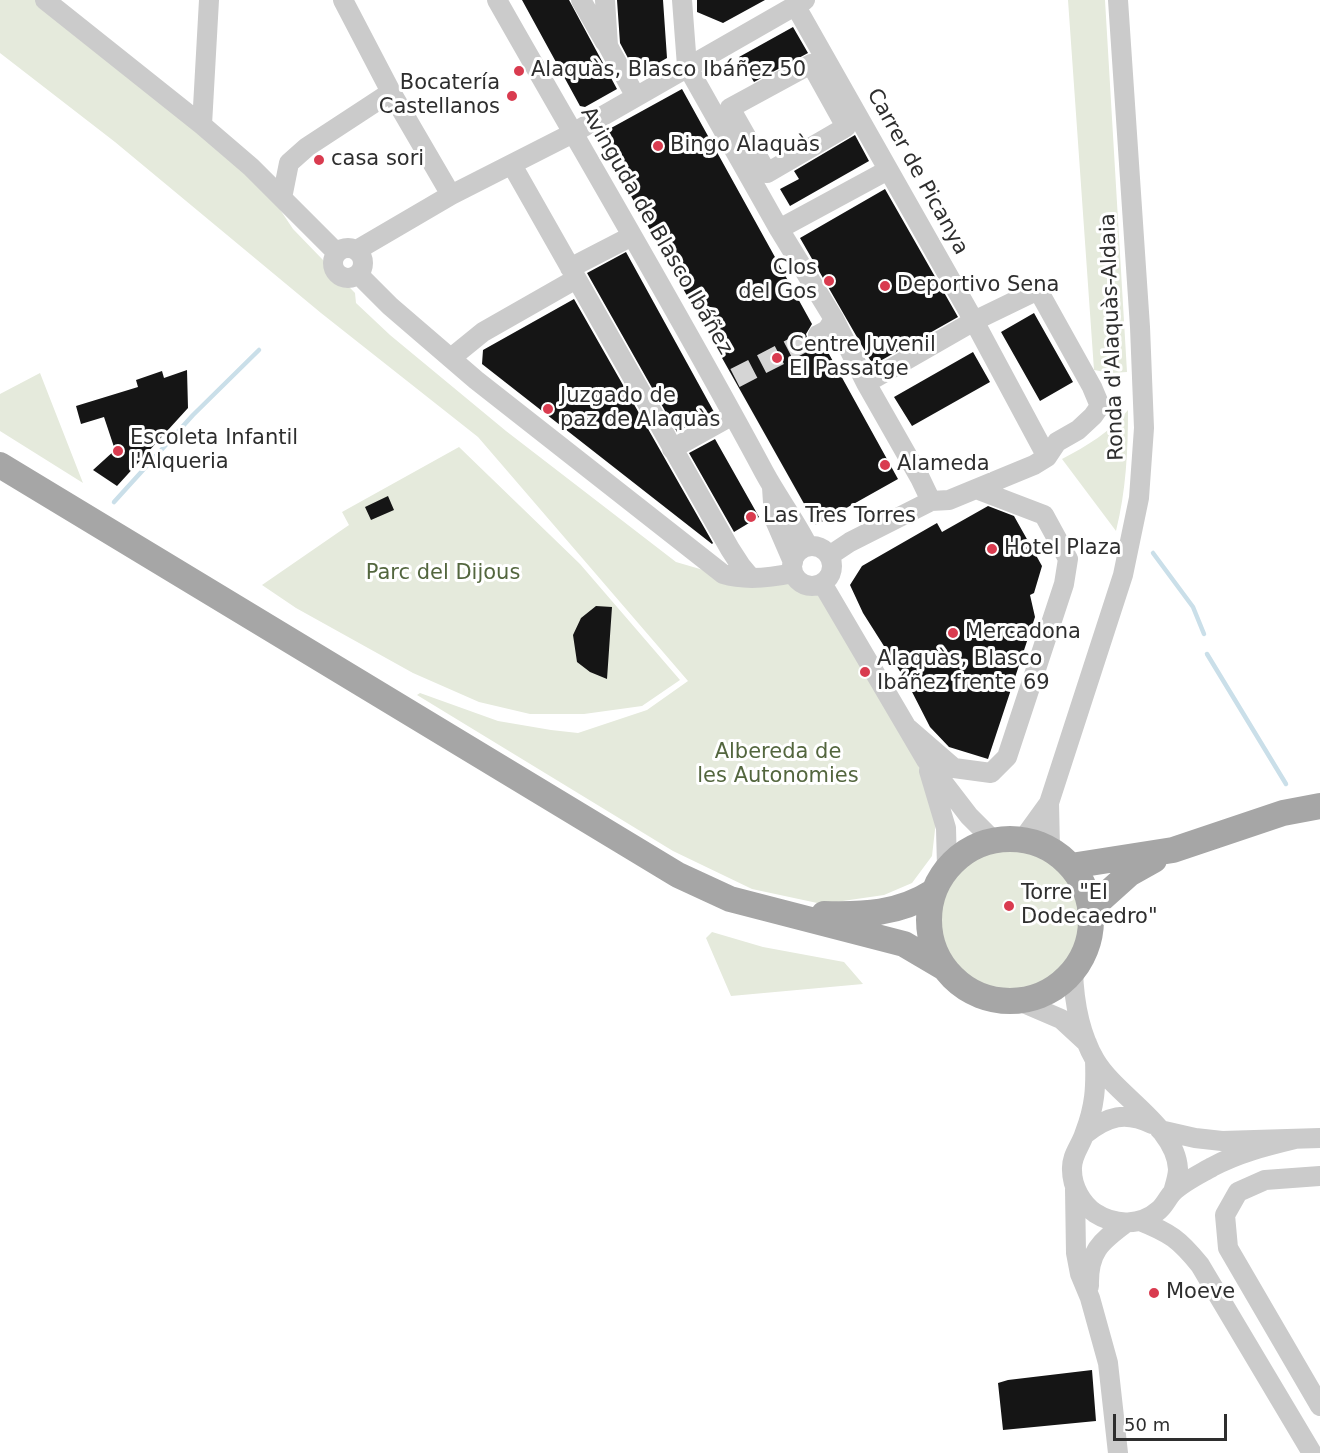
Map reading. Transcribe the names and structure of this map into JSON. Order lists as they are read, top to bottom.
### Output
{
  "streets": {
    "street": ["Carrer de Picanya", "Avinguda de Blasco Ibáñez", "Ronda d'Alaquàs-Aldaia"]
  },
  "parks": ["Parc del Dijous", "Albereda de les Autonomies"],
  "places": [
    "Alaquàs, Blasco Ibáñez 50",
    "Bocatería Castellanos",
    "Bingo Alaquàs",
    "casa sori",
    "Clos del Gos",
    "Deportivo Sena",
    "Centre Juvenil El Passatge",
    "Juzgado de paz de Alaquàs",
    "Escoleta Infantil l'Alqueria",
    "Alameda",
    "Las Tres Torres",
    "Hotel Plaza",
    "Mercadona",
    "Alaquàs, Blasco Ibáñez frente 69",
    "Torre \"El Dodecaedro\"",
    "Moeve"
  ],
  "scale_bar": "50 m"
}
